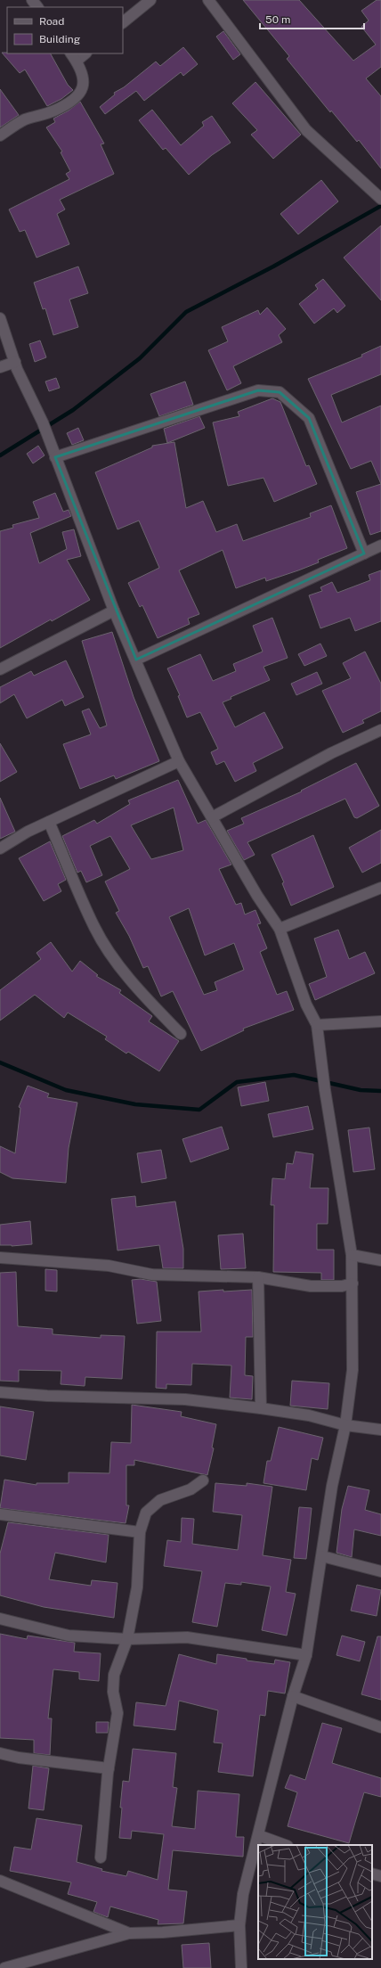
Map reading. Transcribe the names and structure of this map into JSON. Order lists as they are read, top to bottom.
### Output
{
  "legend": ["Road", "Building"],
  "scale_bar": "50 m"
}
